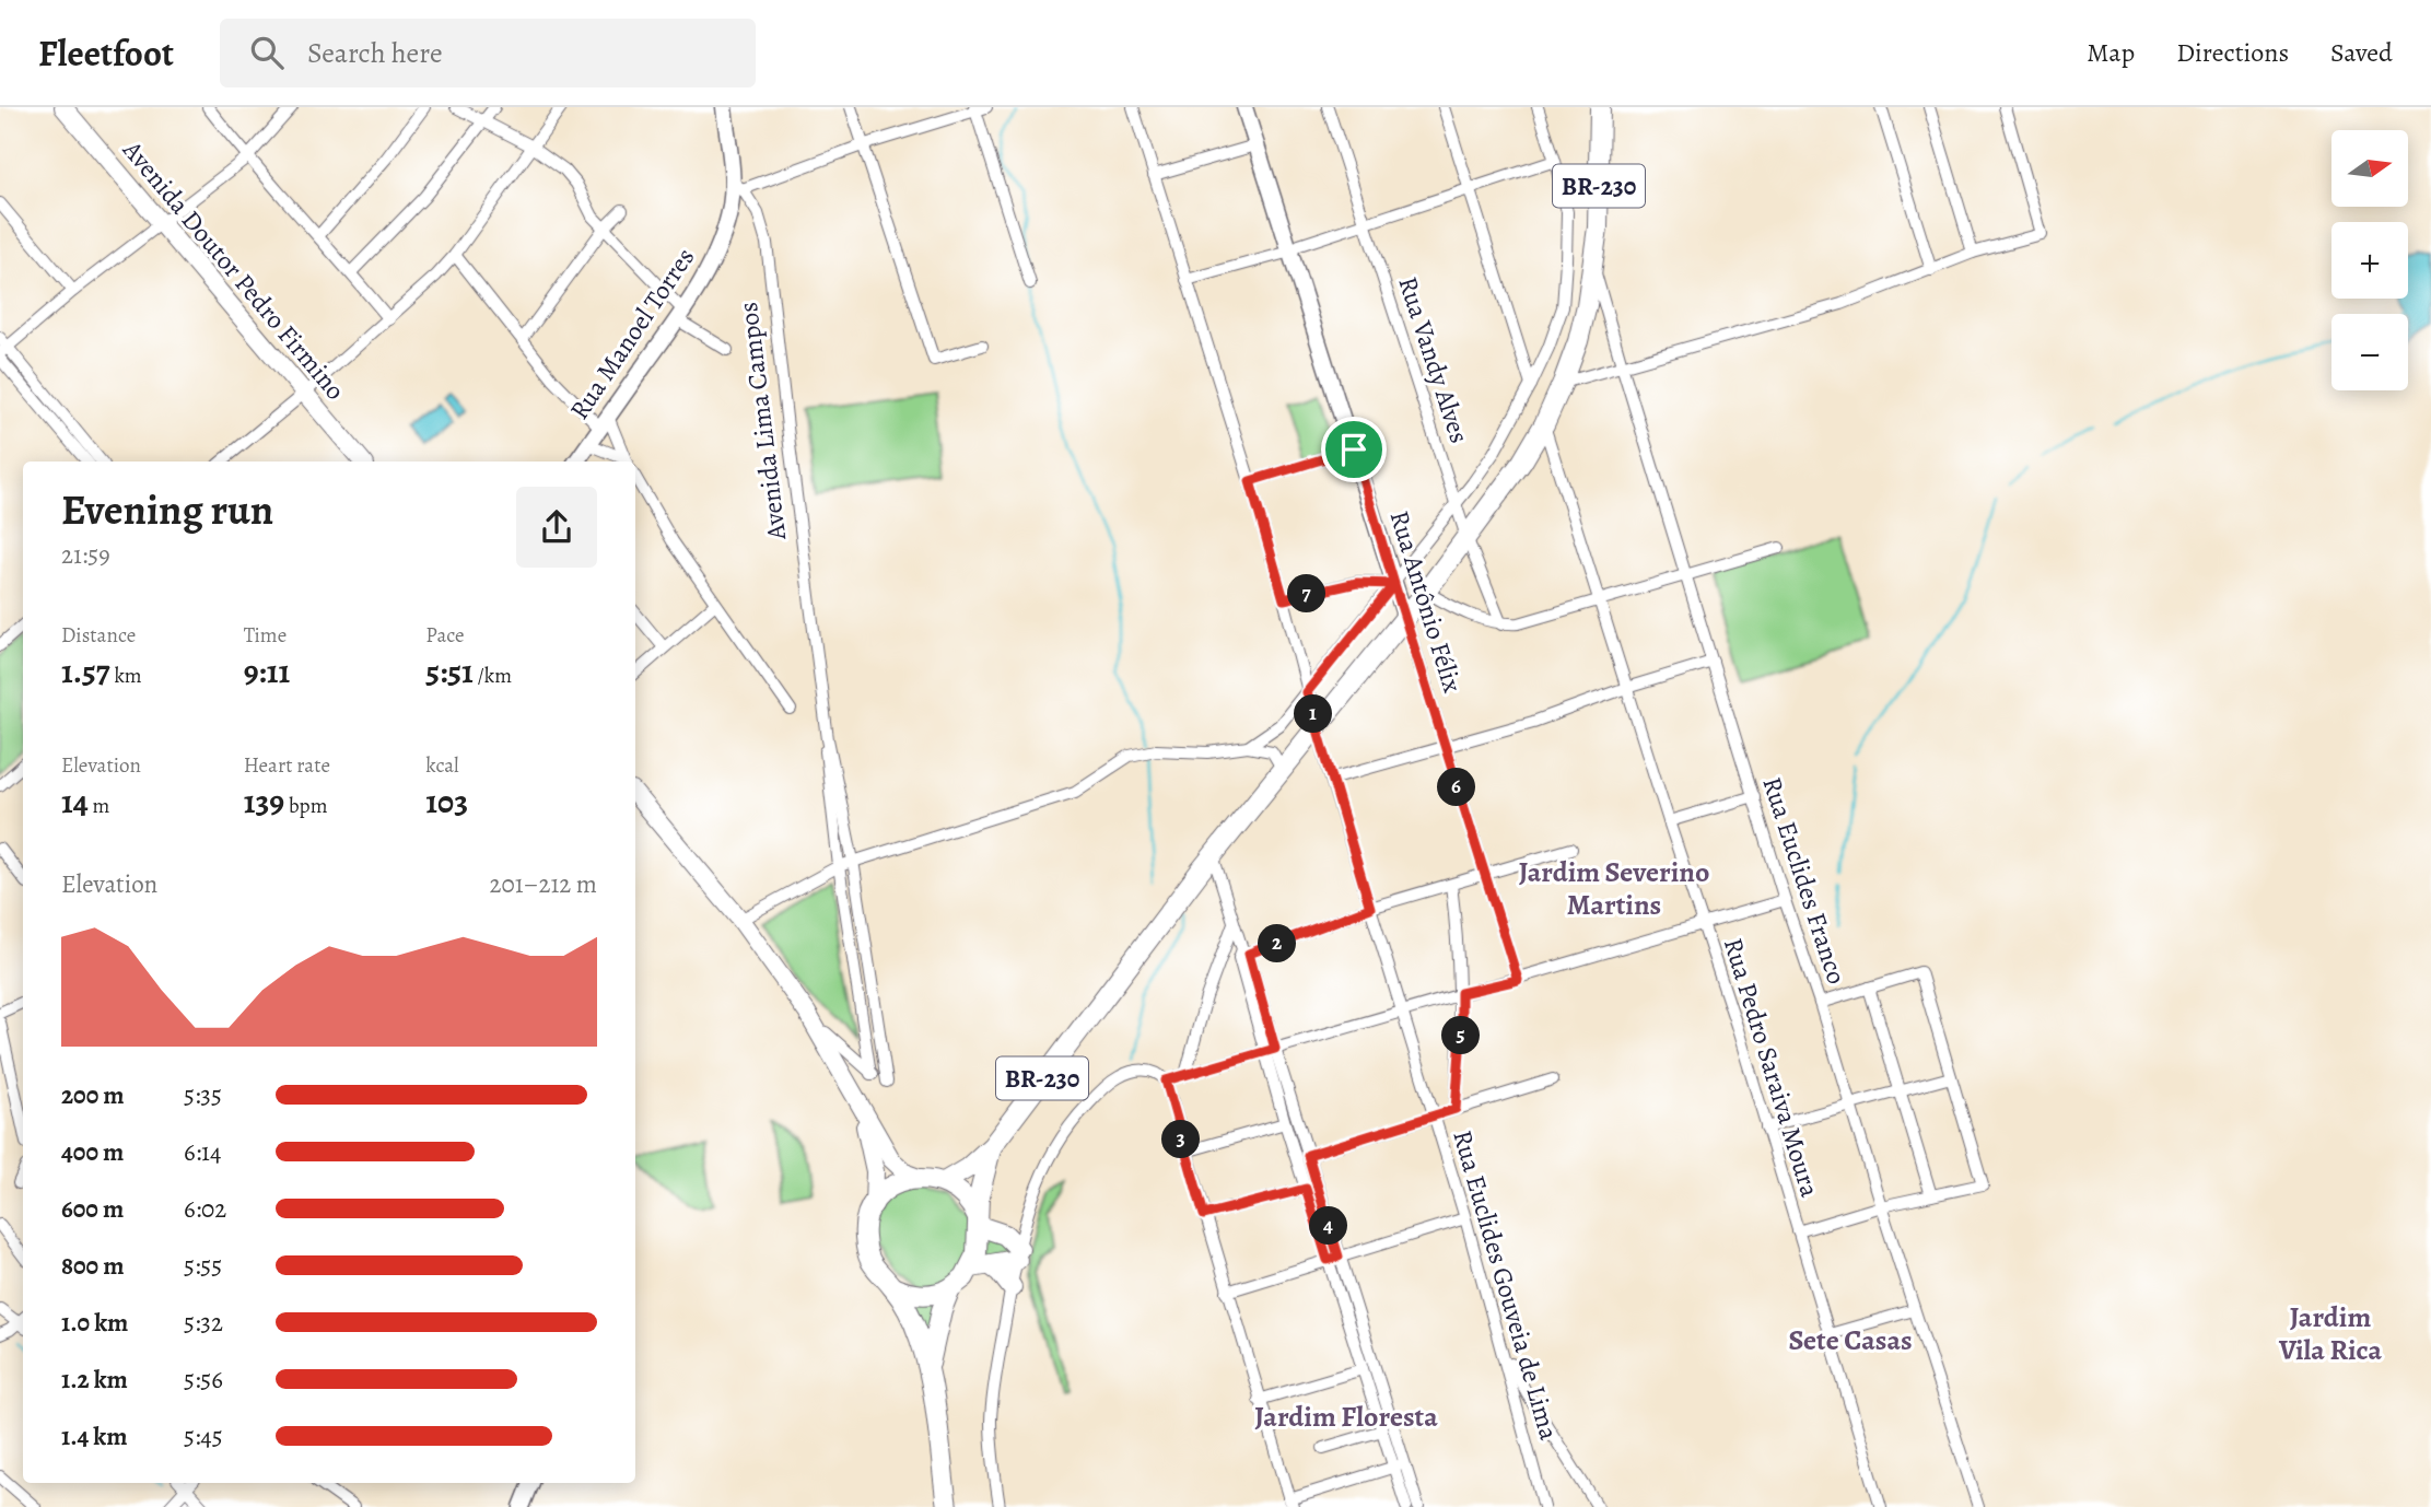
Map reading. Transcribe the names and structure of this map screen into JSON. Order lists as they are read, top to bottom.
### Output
{
  "streets": {
    "highway": ["BR-230"],
    "main road": [
      "Avenida Doutor Pedro Firmino",
      "Rua Manoel Torres",
      "Avenida Lima Campos",
      "Rua Antônio Félix"
    ],
    "street": [
      "Rua Vandy Alves",
      "Rua Euclides Franco",
      "Rua Pedro Saraiva Moura",
      "Rua Euclides Gouveia de Lima"
    ]
  },
  "crossings": [
    ["BR-230", "Rua Vandy Alves"],
    ["BR-230", "Rua Antônio Félix"],
    ["BR-230", "Rua Euclides Franco"],
    ["BR-230", "Rua Pedro Saraiva Moura"],
    ["BR-230", "Rua Euclides Gouveia de Lima"],
    ["Rua Manoel Torres", "Avenida Lima Campos"]
  ],
  "districts": [
    "Jardim Severino Martins",
    "Jardim Vila Rica",
    "Sete Casas",
    "Jardim Floresta"
  ],
  "north": "right",
  "page": {
    "header": "Fleetfoot",
    "search": "Search here",
    "nav": ["Map", "Directions", "Saved"],
    "map_buttons": ["+", "−"],
    "heading": ["Evening run", "21:59"],
    "pins": [
      "7",
      "1",
      "6",
      "2",
      "5",
      "3",
      "4"
    ],
    "stats": [
      ["Distance", "1.57 km"],
      ["Time", "9:11"],
      ["Pace", "5:51 /km"],
      ["Elevation", "14 m"],
      ["Heart rate", "139 bpm"],
      ["kcal", "103"]
    ],
    "chart": ["Elevation", "201–212 m"],
    "list": [
      {
        "name": "200 m",
        "note": "5:35"
      },
      {
        "name": "400 m",
        "note": "6:14"
      },
      {
        "name": "600 m",
        "note": "6:02"
      },
      {
        "name": "800 m",
        "note": "5:55"
      },
      {
        "name": "1.0 km",
        "note": "5:32"
      },
      {
        "name": "1.2 km",
        "note": "5:56"
      },
      {
        "name": "1.4 km",
        "note": "5:45"
      }
    ]
  }
}
